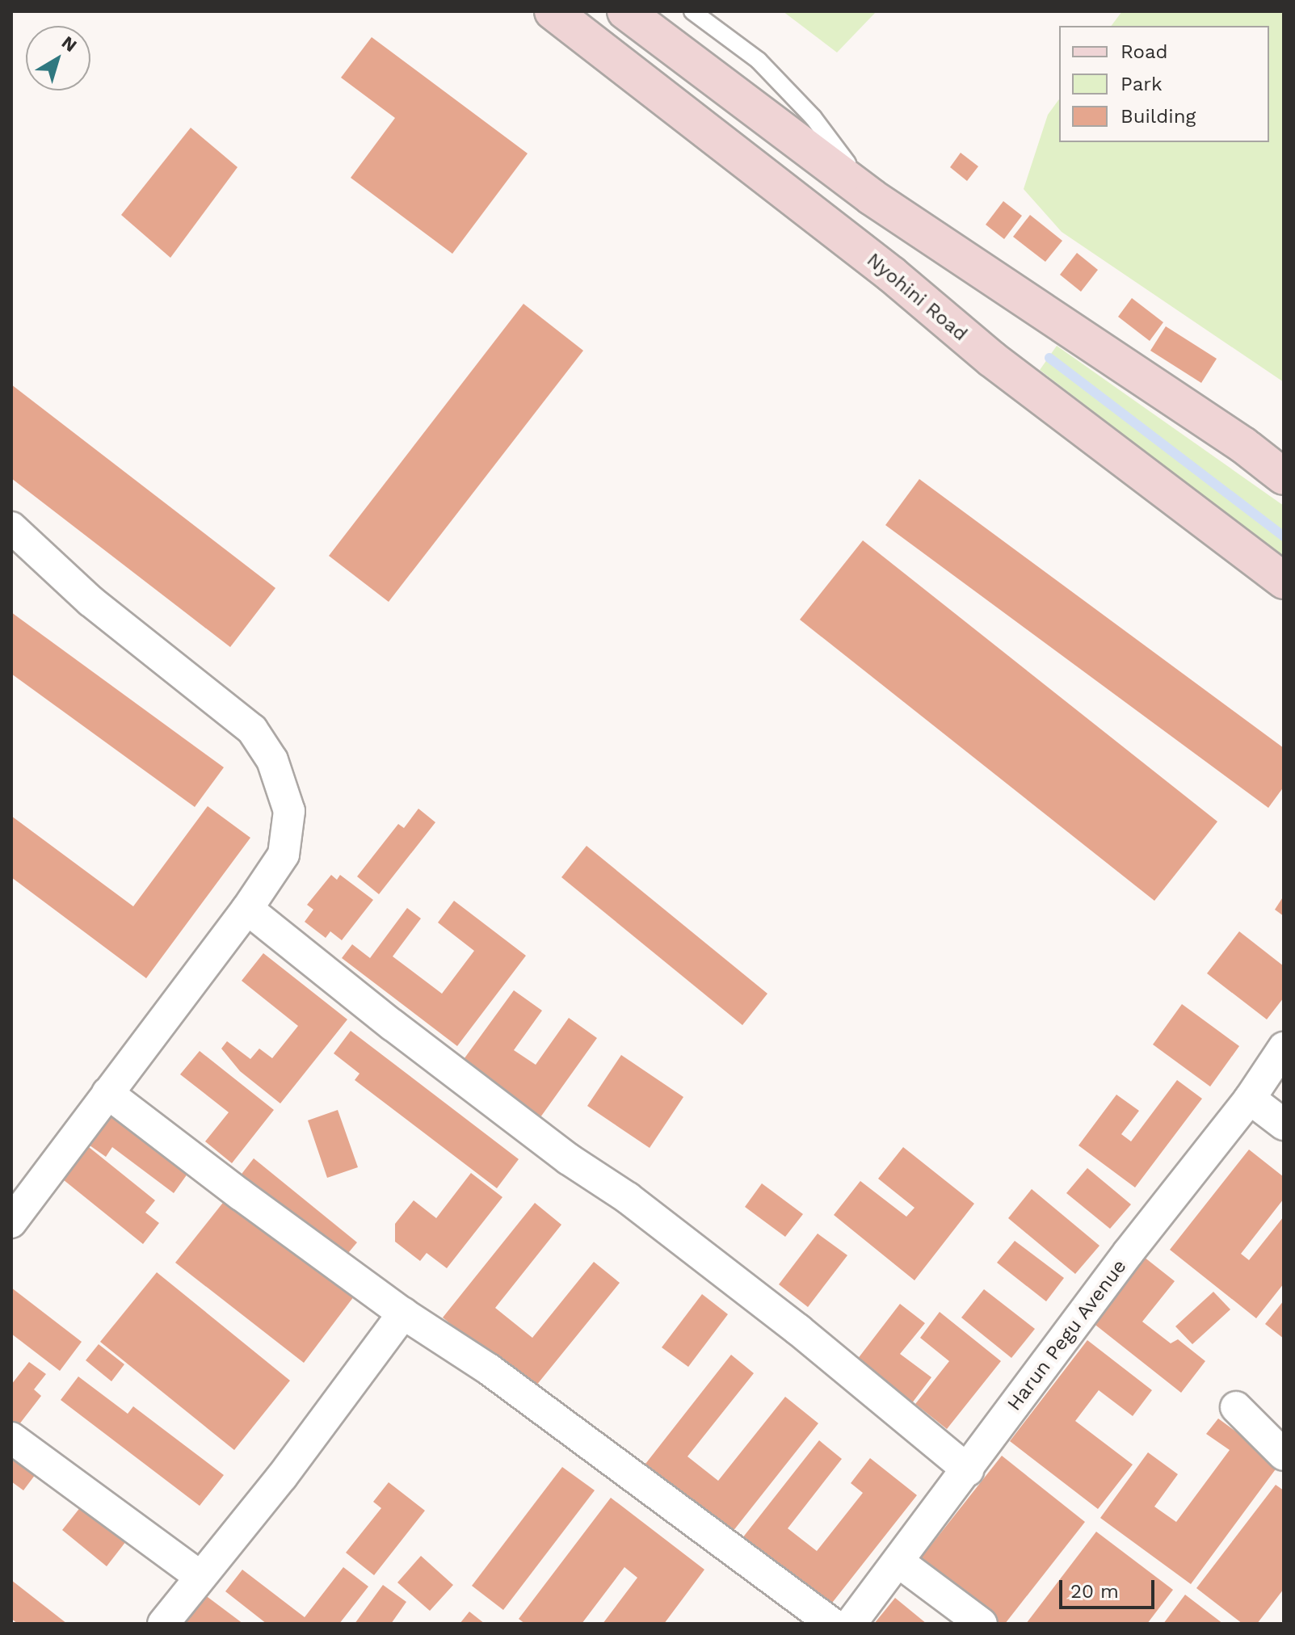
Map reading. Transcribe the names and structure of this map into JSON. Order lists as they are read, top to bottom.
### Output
{
  "streets": {
    "main road": ["Nyohini Road"],
    "street": ["Harun Pegu Avenue"]
  },
  "legend": ["Road", "Park", "Building"],
  "scale_bar": "20 m",
  "north": "top right"
}
